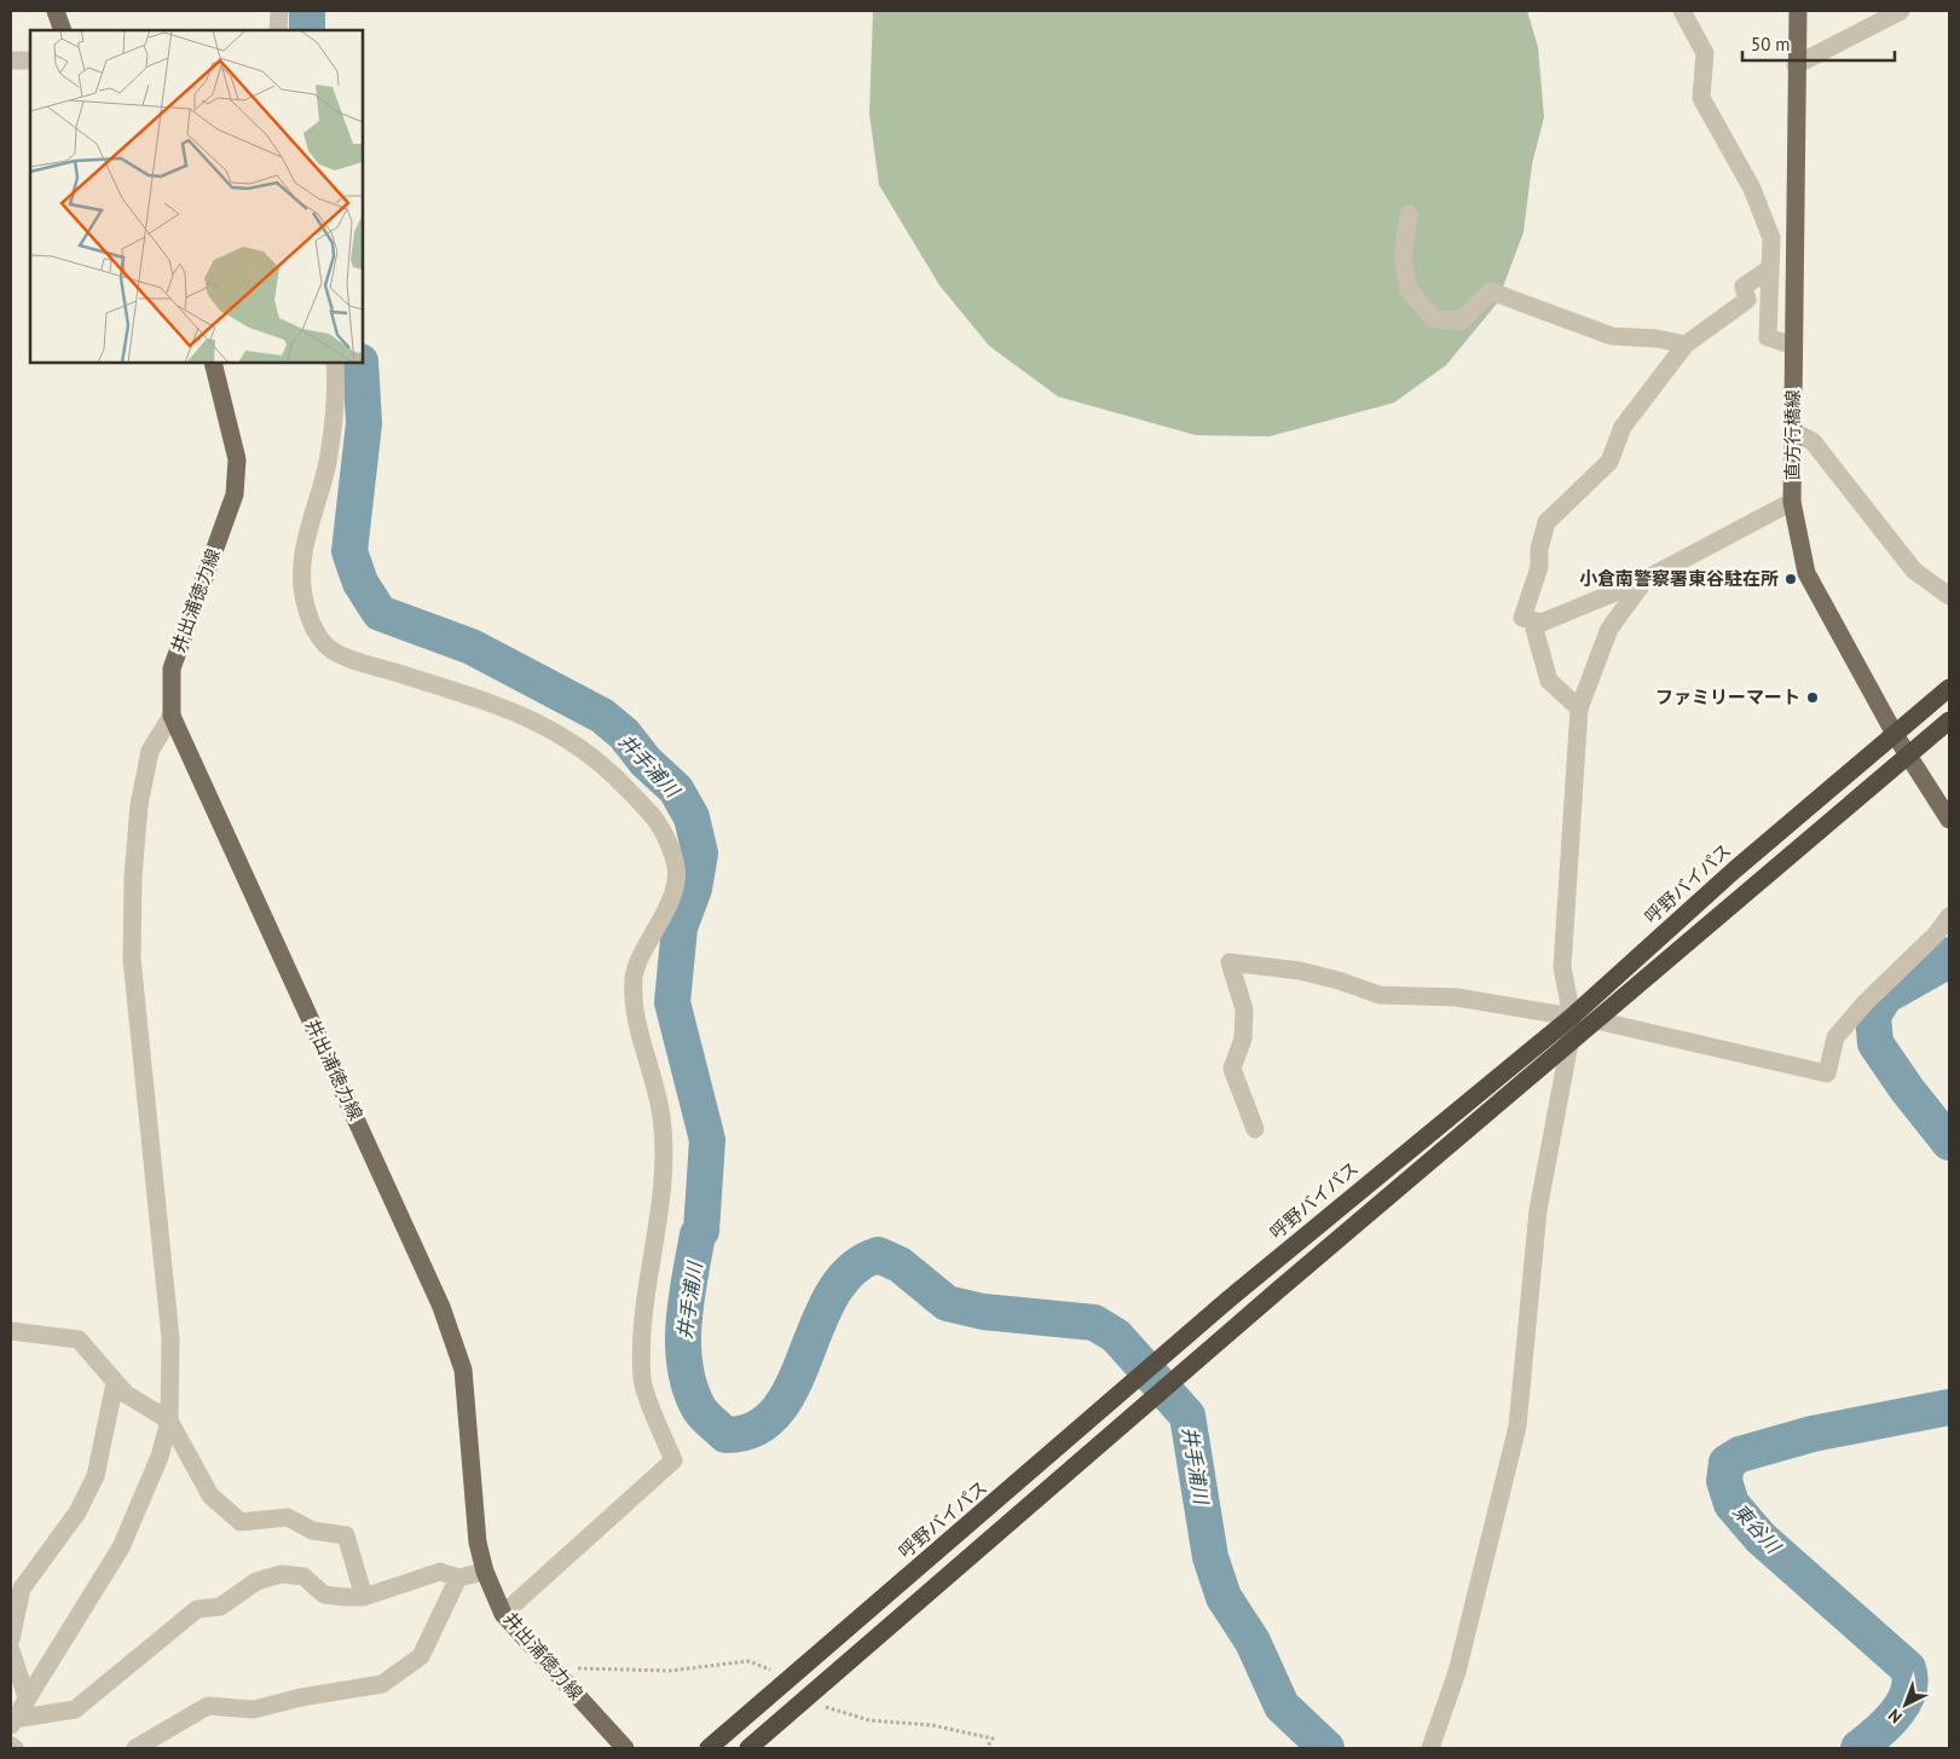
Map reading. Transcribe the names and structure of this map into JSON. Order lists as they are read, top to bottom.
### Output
{
  "streets": {
    "highway": ["呼野バイパス"],
    "main road": ["直方行橋線", "井出浦徳力線"]
  },
  "crossings": [
    ["直方行橋線", "呼野バイパス"]
  ],
  "water": ["井手浦川", "東谷川"],
  "places": ["小倉南警察署東谷駐在所", "ファミリーマート"],
  "scale_bar": "50 m",
  "north": "bottom left"
}
